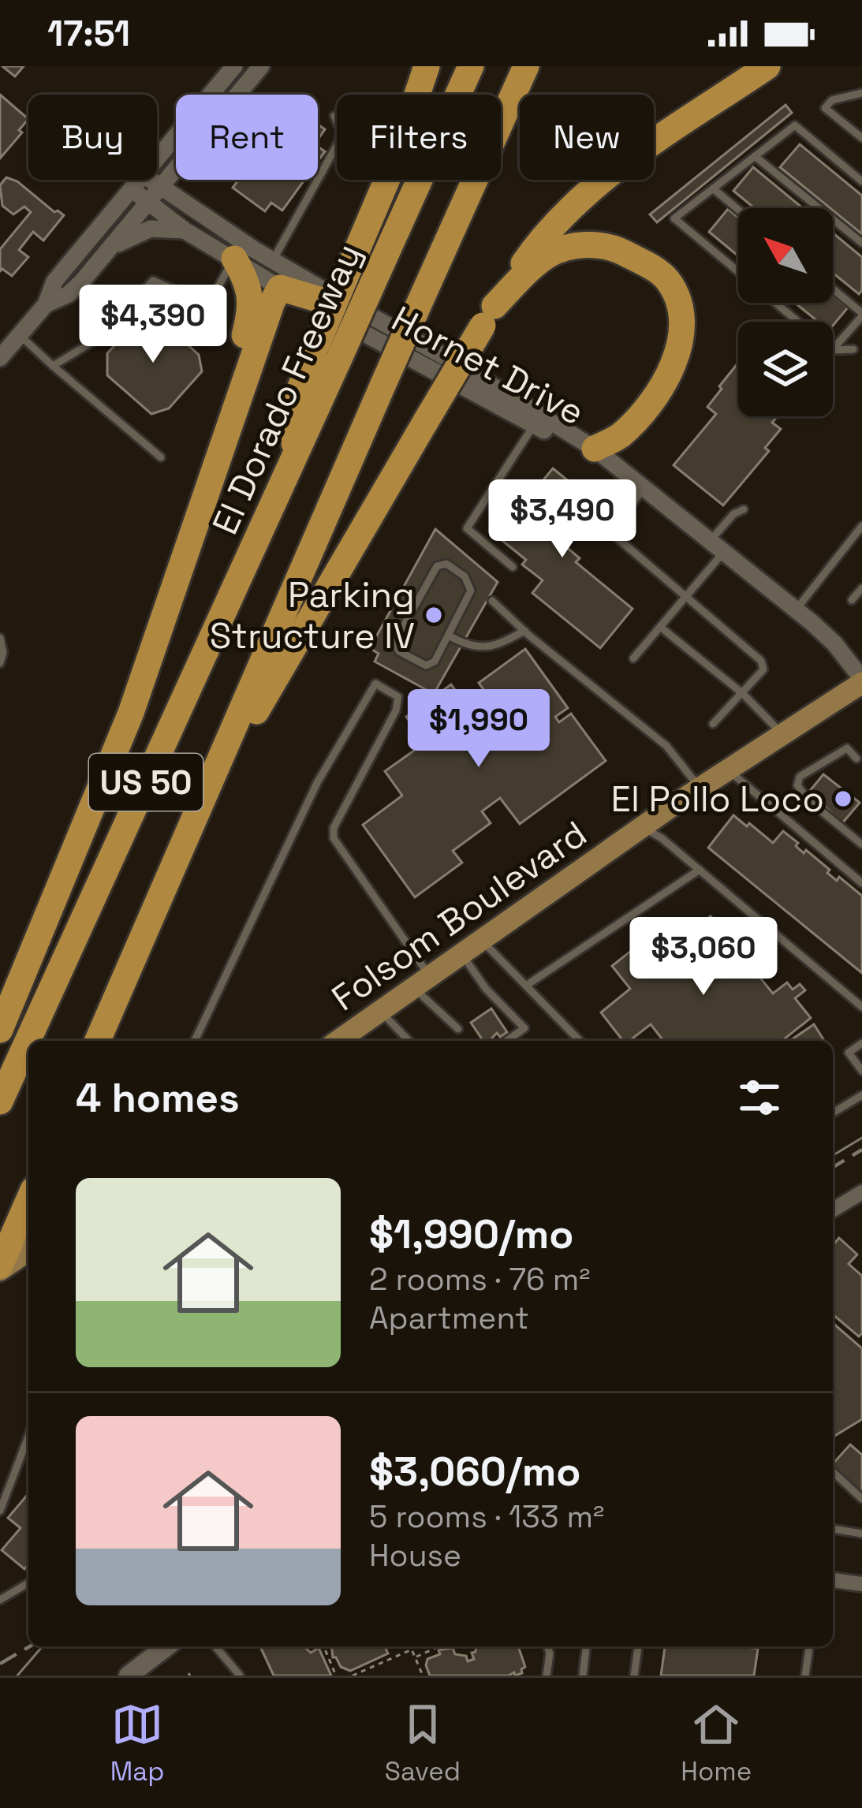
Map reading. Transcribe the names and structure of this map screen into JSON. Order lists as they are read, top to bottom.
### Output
{
  "streets": {
    "highway": ["El Dorado Freeway", "US 50"],
    "main road": ["Folsom Boulevard"],
    "street": ["Hornet Drive"]
  },
  "crossings": [
    ["Hornet Drive", "Folsom Boulevard"]
  ],
  "places": ["Parking Structure IV", "El Pollo Loco"],
  "north": "top left",
  "page": {
    "status": "17:51",
    "chip": [
      "Buy",
      "Rent",
      "Filters",
      "New"
    ],
    "price": [
      "$4,390",
      "$3,490",
      "$1,990",
      "$3,060"
    ],
    "heading": "4 homes",
    "list": [
      {
        "name": "$1,990/mo",
        "note": "2 rooms · 76 m² · Apartment"
      },
      {
        "name": "$3,060/mo",
        "note": "5 rooms · 133 m² · House"
      }
    ],
    "tabs": ["Map", "Saved", "Home"]
  }
}
